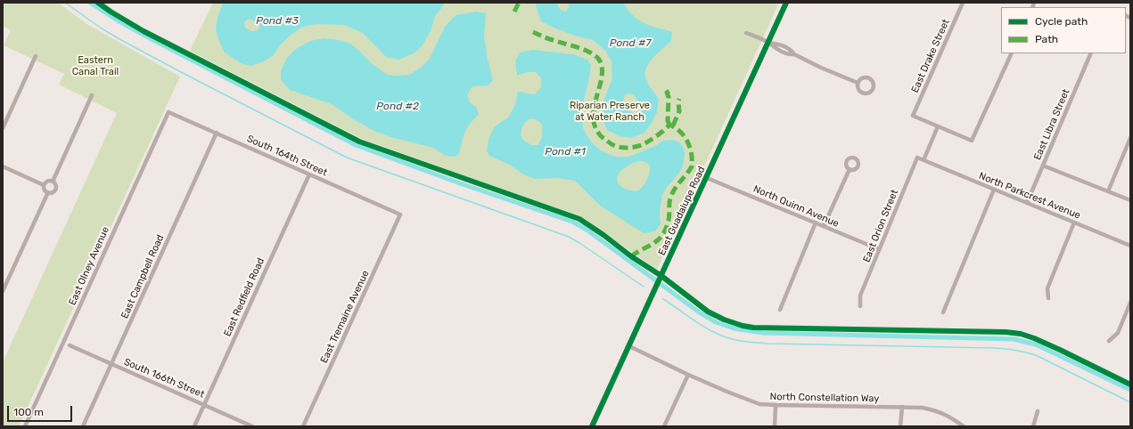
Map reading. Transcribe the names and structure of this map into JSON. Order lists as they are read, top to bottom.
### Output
{
  "streets": {
    "main road": ["East Guadalupe Road"],
    "street": [
      "East Drake Street",
      "East Libra Street",
      "South 164th Street",
      "North Parkcrest Avenue",
      "North Quinn Avenue",
      "East Orion Street",
      "East Olney Avenue",
      "East Campbell Road",
      "East Redfield Road",
      "East Tremaine Avenue",
      "South 166th Street",
      "North Constellation Way"
    ]
  },
  "crossings": [
    ["East Libra Street", "North Parkcrest Avenue"],
    ["South 164th Street", "East Olney Avenue"],
    ["South 164th Street", "East Campbell Road"],
    ["South 164th Street", "East Redfield Road"],
    ["South 164th Street", "East Tremaine Avenue"],
    ["North Parkcrest Avenue", "East Orion Street"],
    ["North Quinn Avenue", "East Guadalupe Road"],
    ["North Quinn Avenue", "East Orion Street"],
    ["East Guadalupe Road", "North Constellation Way"],
    ["East Campbell Road", "South 166th Street"],
    ["East Redfield Road", "South 166th Street"]
  ],
  "water": [
    "Pond #3",
    "Pond #7",
    "Pond #2",
    "Pond #1"
  ],
  "parks": ["Eastern Canal Trail", "Riparian Preserve at Water Ranch"],
  "legend": ["Cycle path", "Path"],
  "scale_bar": "100 m"
}
